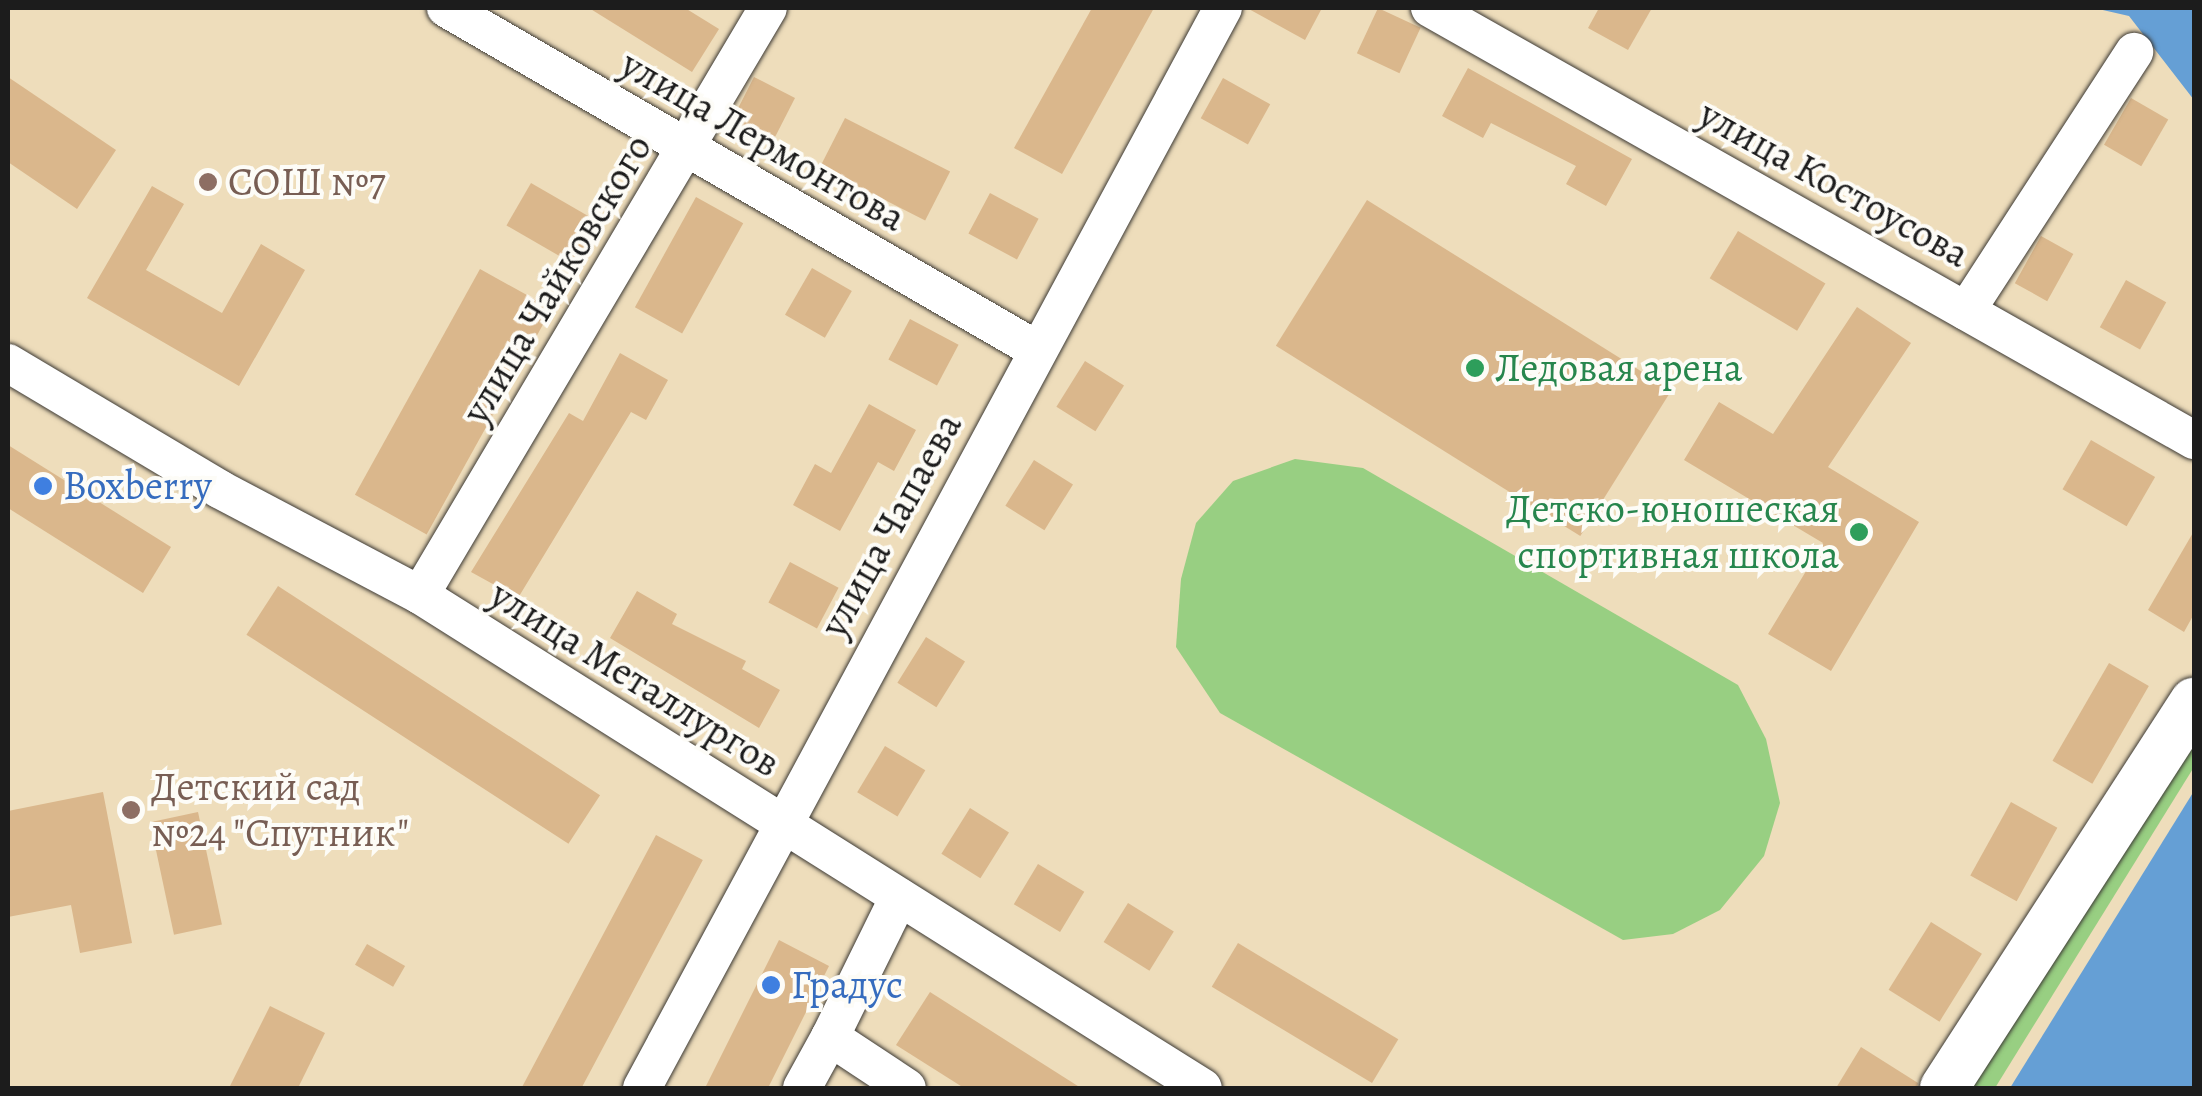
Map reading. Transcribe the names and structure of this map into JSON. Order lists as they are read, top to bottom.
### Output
{
  "streets": {
    "street": [
      "улица Лермонтова",
      "улица Костоусова",
      "улица Чайковского",
      "улица Чапаева",
      "улица Металлургов"
    ]
  },
  "crossings": [
    ["улица Лермонтова", "улица Чайковского"],
    ["улица Лермонтова", "улица Чапаева"],
    ["улица Чайковского", "улица Металлургов"],
    ["улица Чапаева", "улица Металлургов"]
  ],
  "places": [
    "СОШ №7",
    "Ледовая арена",
    "Boxberry",
    "Детско-юношеская спортивная школа",
    "Детский сад №24 \"Спутник\"",
    "Градус"
  ]
}
